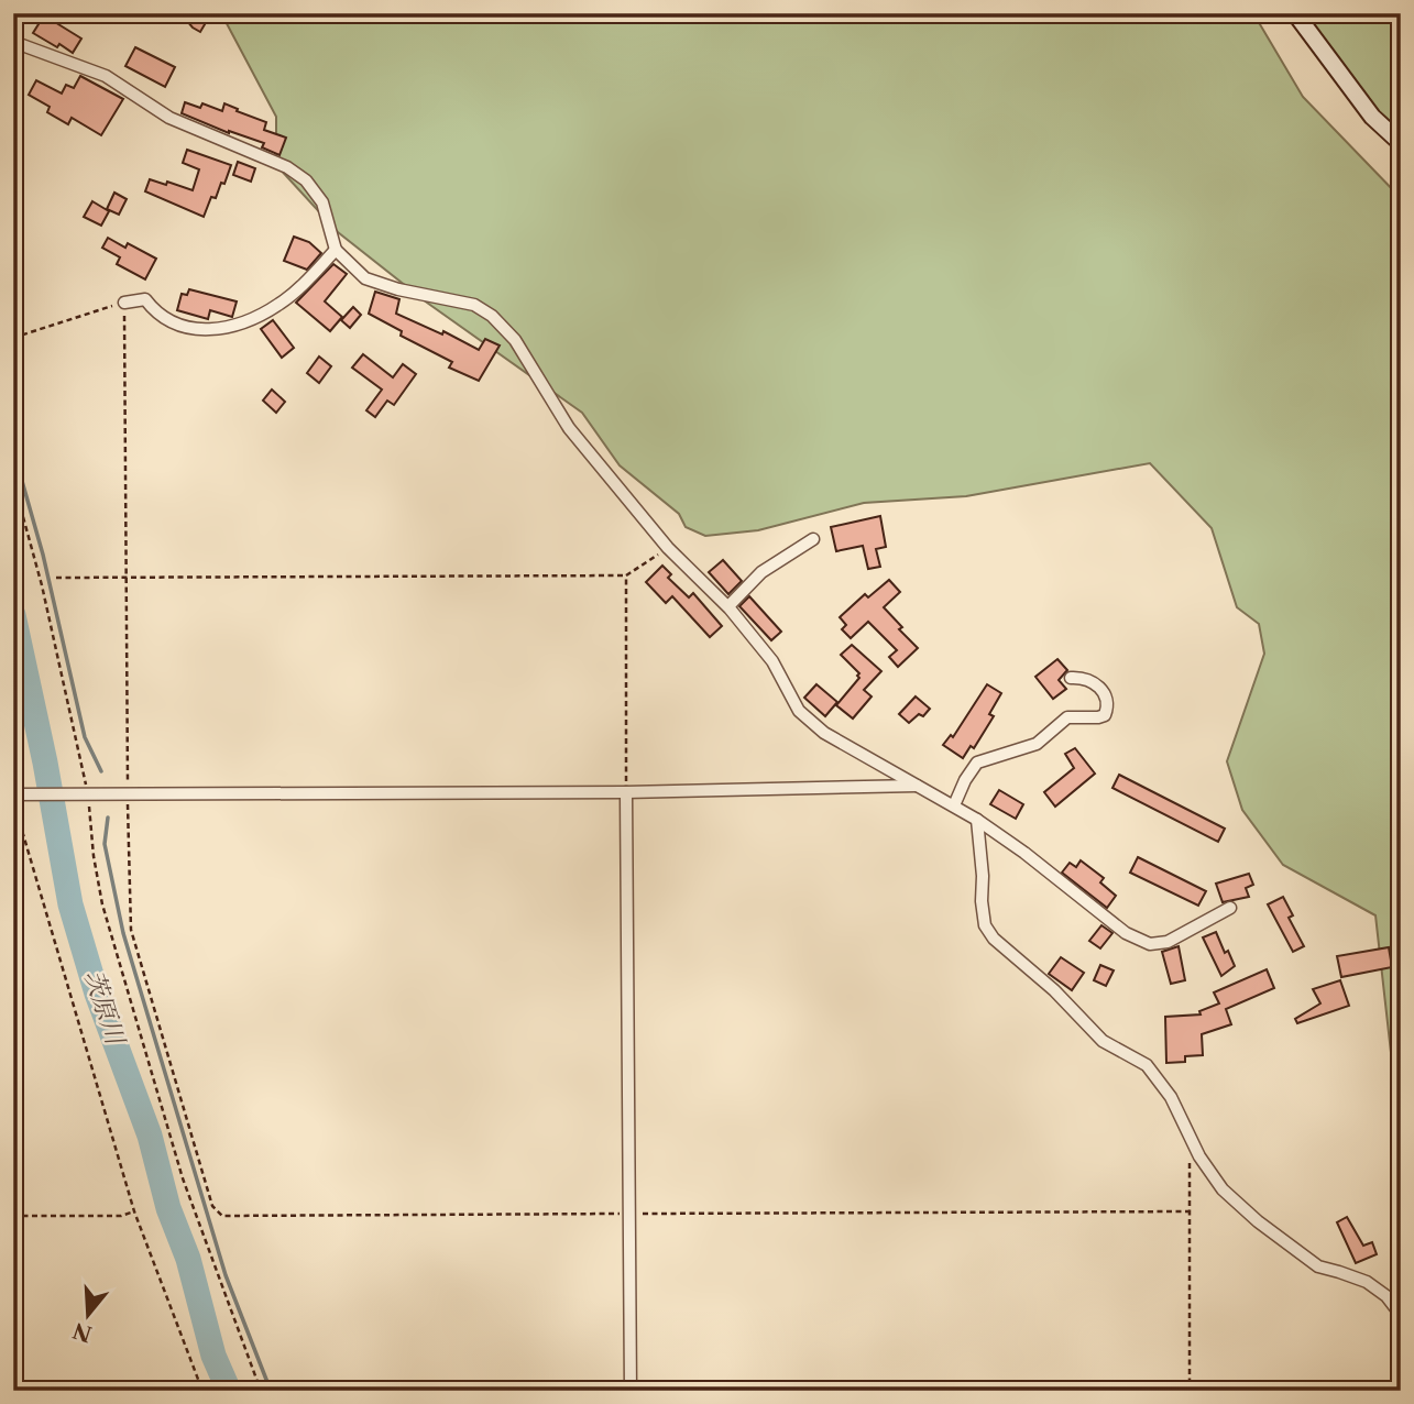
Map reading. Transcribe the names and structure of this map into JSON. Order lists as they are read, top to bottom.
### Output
{
  "water": ["茨原川"],
  "north": "bottom"
}
